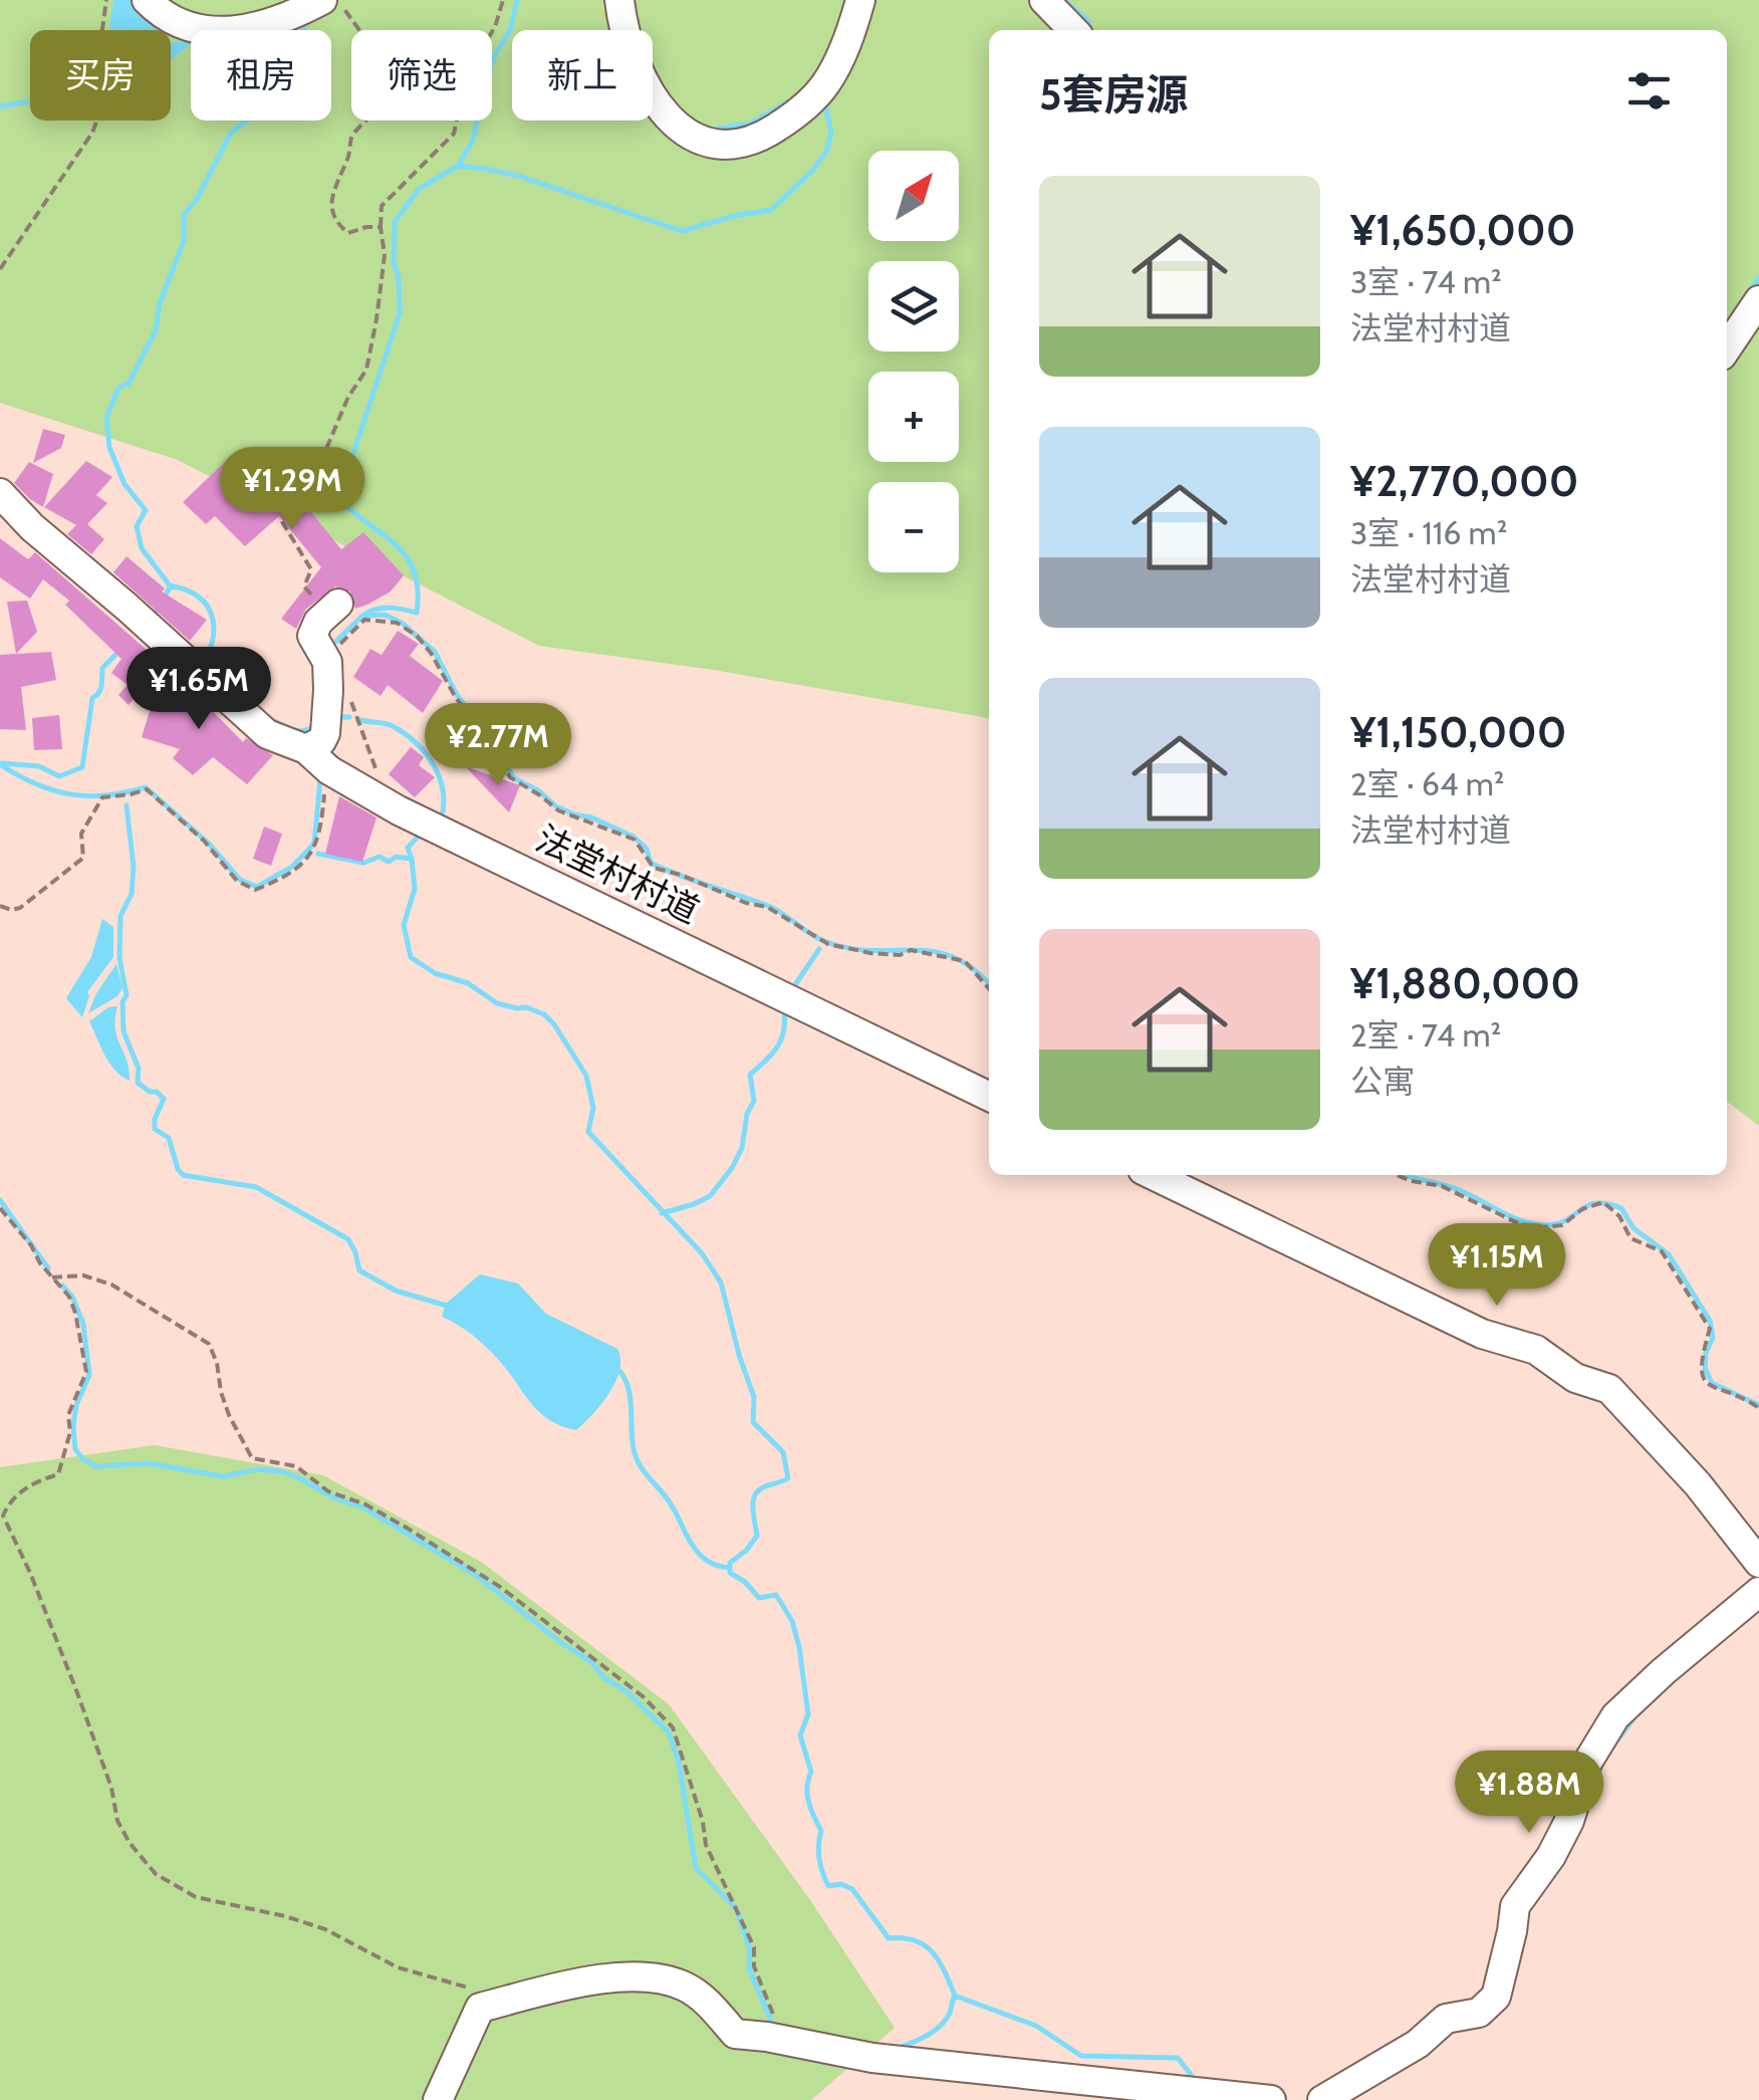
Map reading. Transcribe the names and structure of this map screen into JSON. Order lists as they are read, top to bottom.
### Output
{
  "streets": {
    "street": ["法堂村村道"]
  },
  "north": "top right",
  "page": {
    "chip": [
      "买房",
      "租房",
      "筛选",
      "新上"
    ],
    "heading": "5套房源",
    "map_buttons": ["+", "−"],
    "list": [
      {
        "name": "¥1,650,000",
        "note": "3室 · 74 m² · 法堂村村道"
      },
      {
        "name": "¥2,770,000",
        "note": "3室 · 116 m² · 法堂村村道"
      },
      {
        "name": "¥1,150,000",
        "note": "2室 · 64 m² · 法堂村村道"
      },
      {
        "name": "¥1,880,000",
        "note": "2室 · 74 m² · 公寓"
      }
    ],
    "price": [
      "¥1.29M",
      "¥1.65M",
      "¥2.77M",
      "¥1.15M",
      "¥1.88M"
    ]
  }
}
